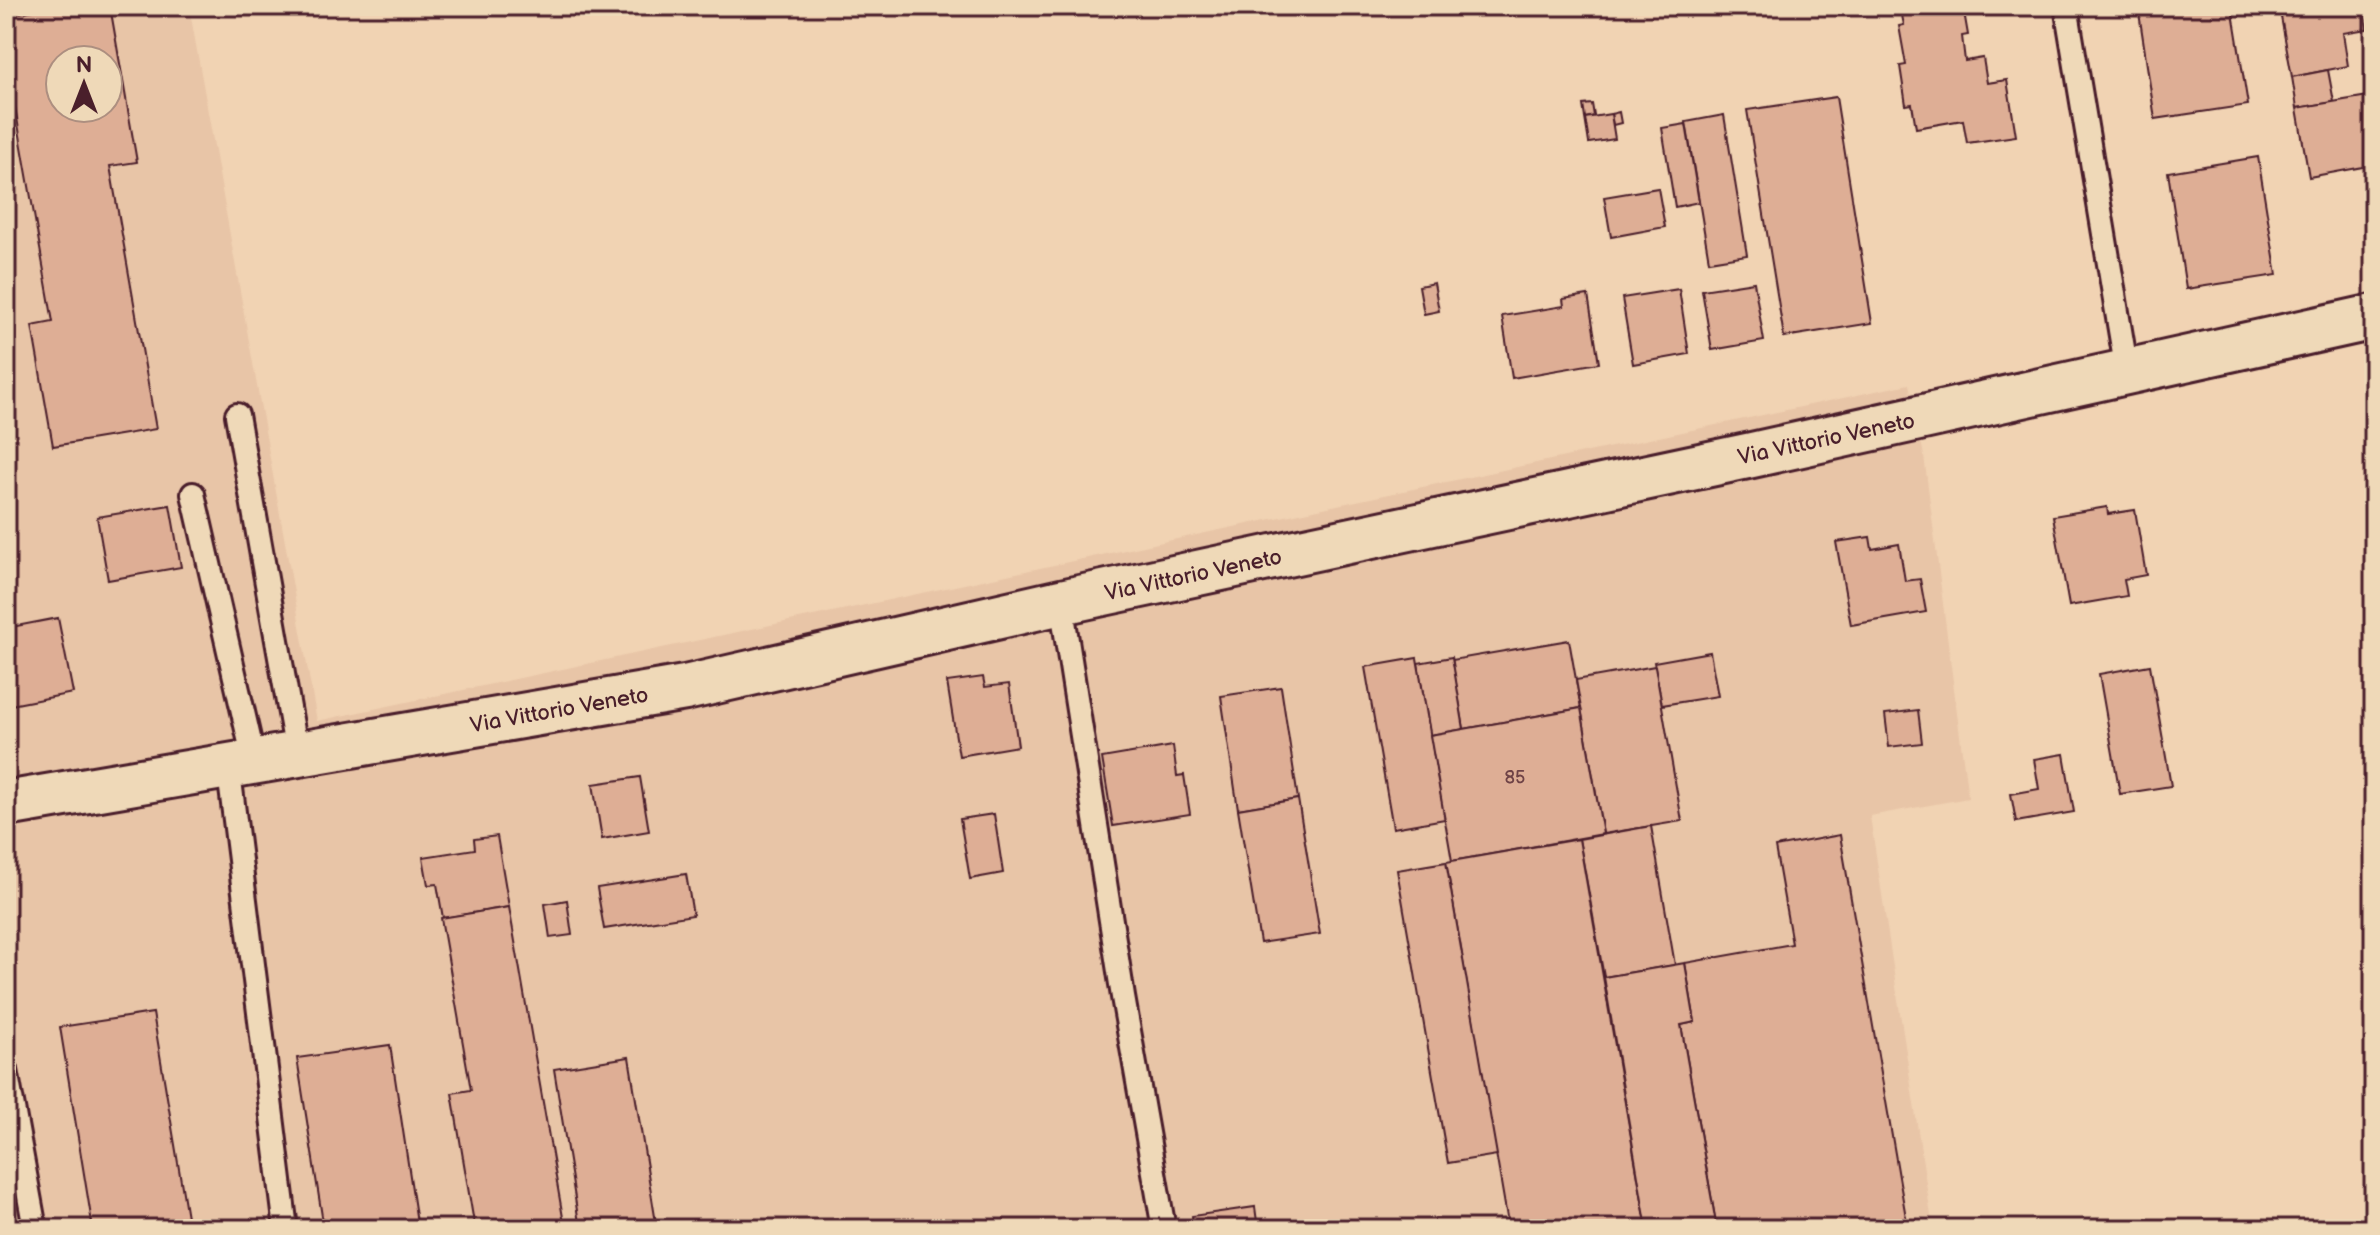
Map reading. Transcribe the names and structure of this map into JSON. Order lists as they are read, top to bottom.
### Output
{
  "streets": {
    "main road": ["Via Vittorio Veneto"]
  },
  "house_numbers": ["85"],
  "north": "top"
}
